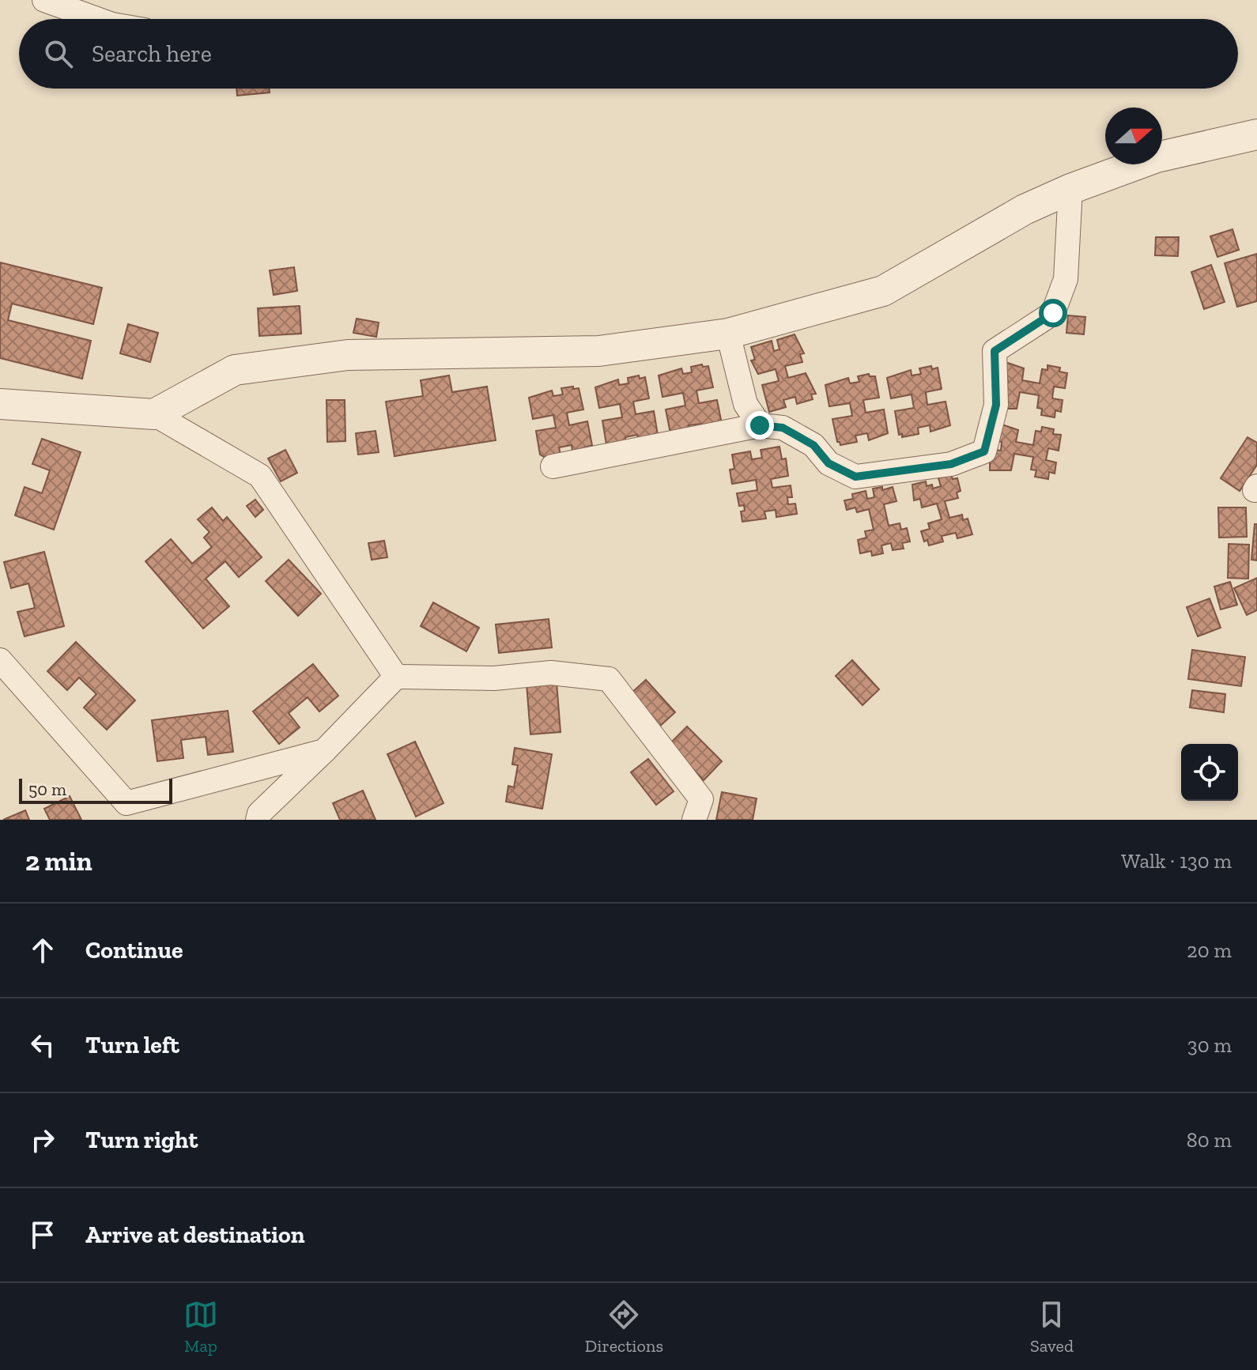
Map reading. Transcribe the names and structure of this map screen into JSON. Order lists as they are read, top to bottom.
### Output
{
  "scale_bar": "50 m",
  "north": "right",
  "page": {
    "search": "Search here",
    "scale": "50 m",
    "heading": ["2 min", "Walk · 130 m"],
    "list": [
      ["Continue", "20 m"],
      ["Turn left", "30 m"],
      ["Turn right", "80 m"],
      "Arrive at destination"
    ],
    "nav": ["Map", "Directions", "Saved"]
  }
}
